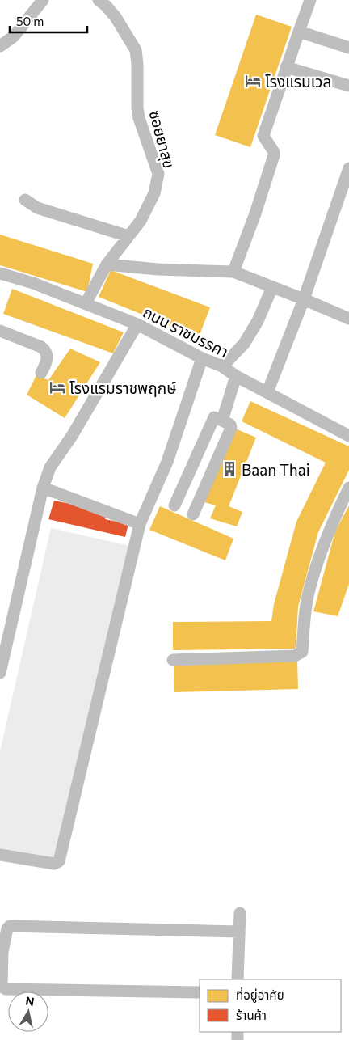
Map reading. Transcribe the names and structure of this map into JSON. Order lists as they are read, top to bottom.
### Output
{
  "streets": {
    "street": ["ซอยยาสุข", "ถนน ราชมรรคา"]
  },
  "crossings": [
    ["ซอยยาสุข", "ถนน ราชมรรคา"]
  ],
  "places": {
    "hotel": ["โรงแรมเวล", "โรงแรมราชพฤกษ์"],
    "building": ["Baan Thai"]
  },
  "legend": ["ที่อยู่อาศัย", "ร้านค้า"],
  "scale_bar": "50 m",
  "north": "top"
}
